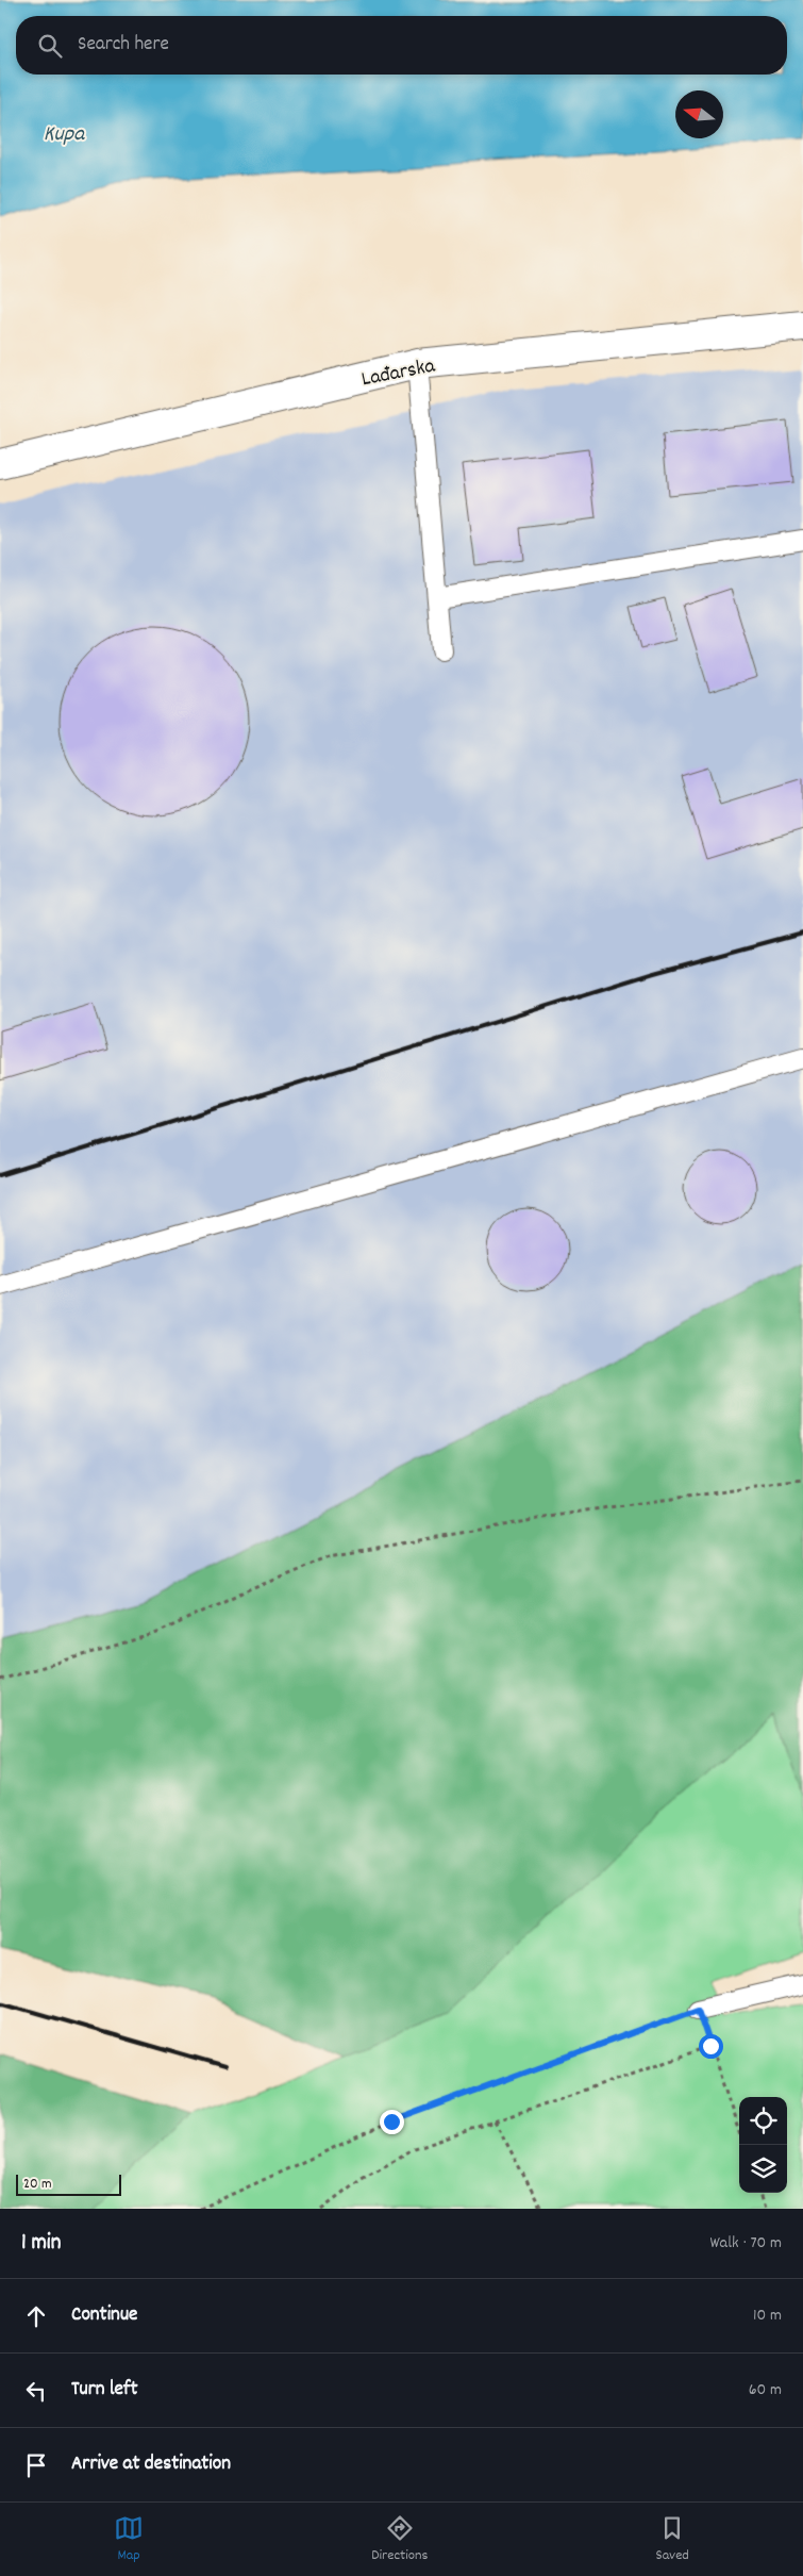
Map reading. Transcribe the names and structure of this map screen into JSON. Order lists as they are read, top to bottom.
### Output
{
  "streets": {
    "street": ["Lađarska"]
  },
  "water": ["Kupa"],
  "scale_bar": "20 m",
  "north": "left",
  "page": {
    "search": "Search here",
    "scale": "20 m",
    "heading": ["1 min", "Walk · 70 m"],
    "list": [
      ["Continue", "10 m"],
      ["Turn left", "60 m"],
      "Arrive at destination"
    ],
    "nav": ["Map", "Directions", "Saved"]
  }
}
